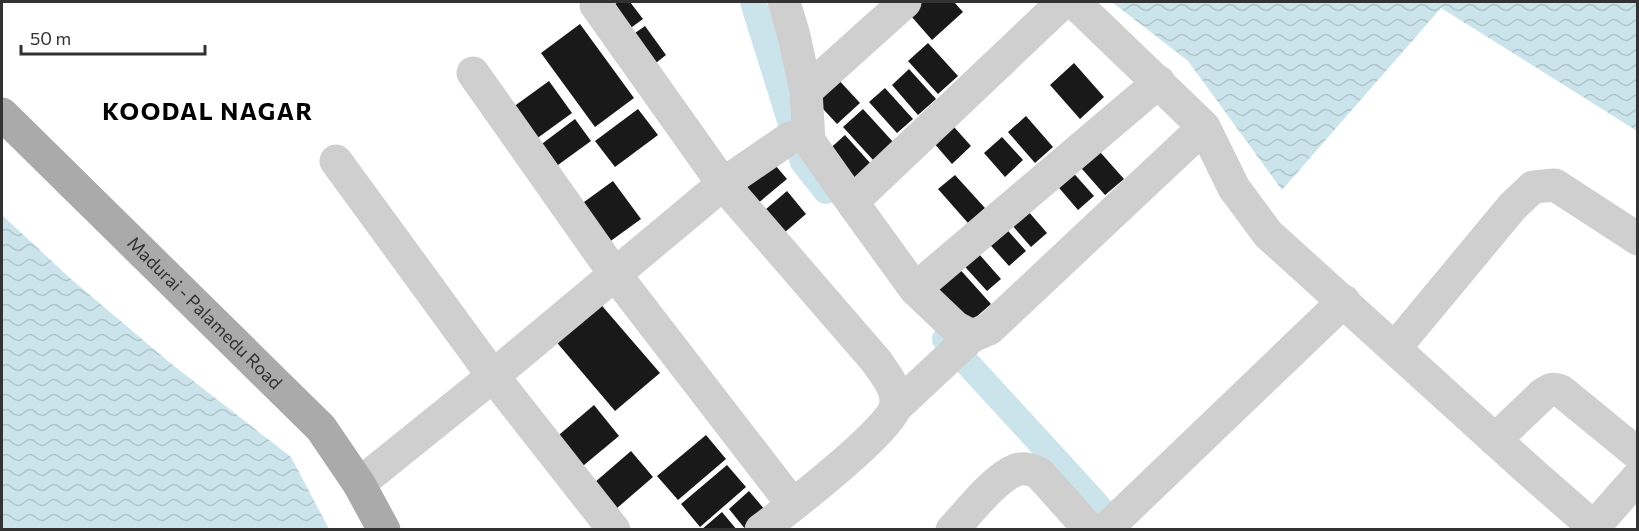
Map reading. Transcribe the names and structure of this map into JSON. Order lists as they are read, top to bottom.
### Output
{
  "streets": {
    "main road": ["Madurai - Palamedu Road"]
  },
  "districts": ["KOODAL NAGAR"],
  "scale_bar": "50 m"
}
